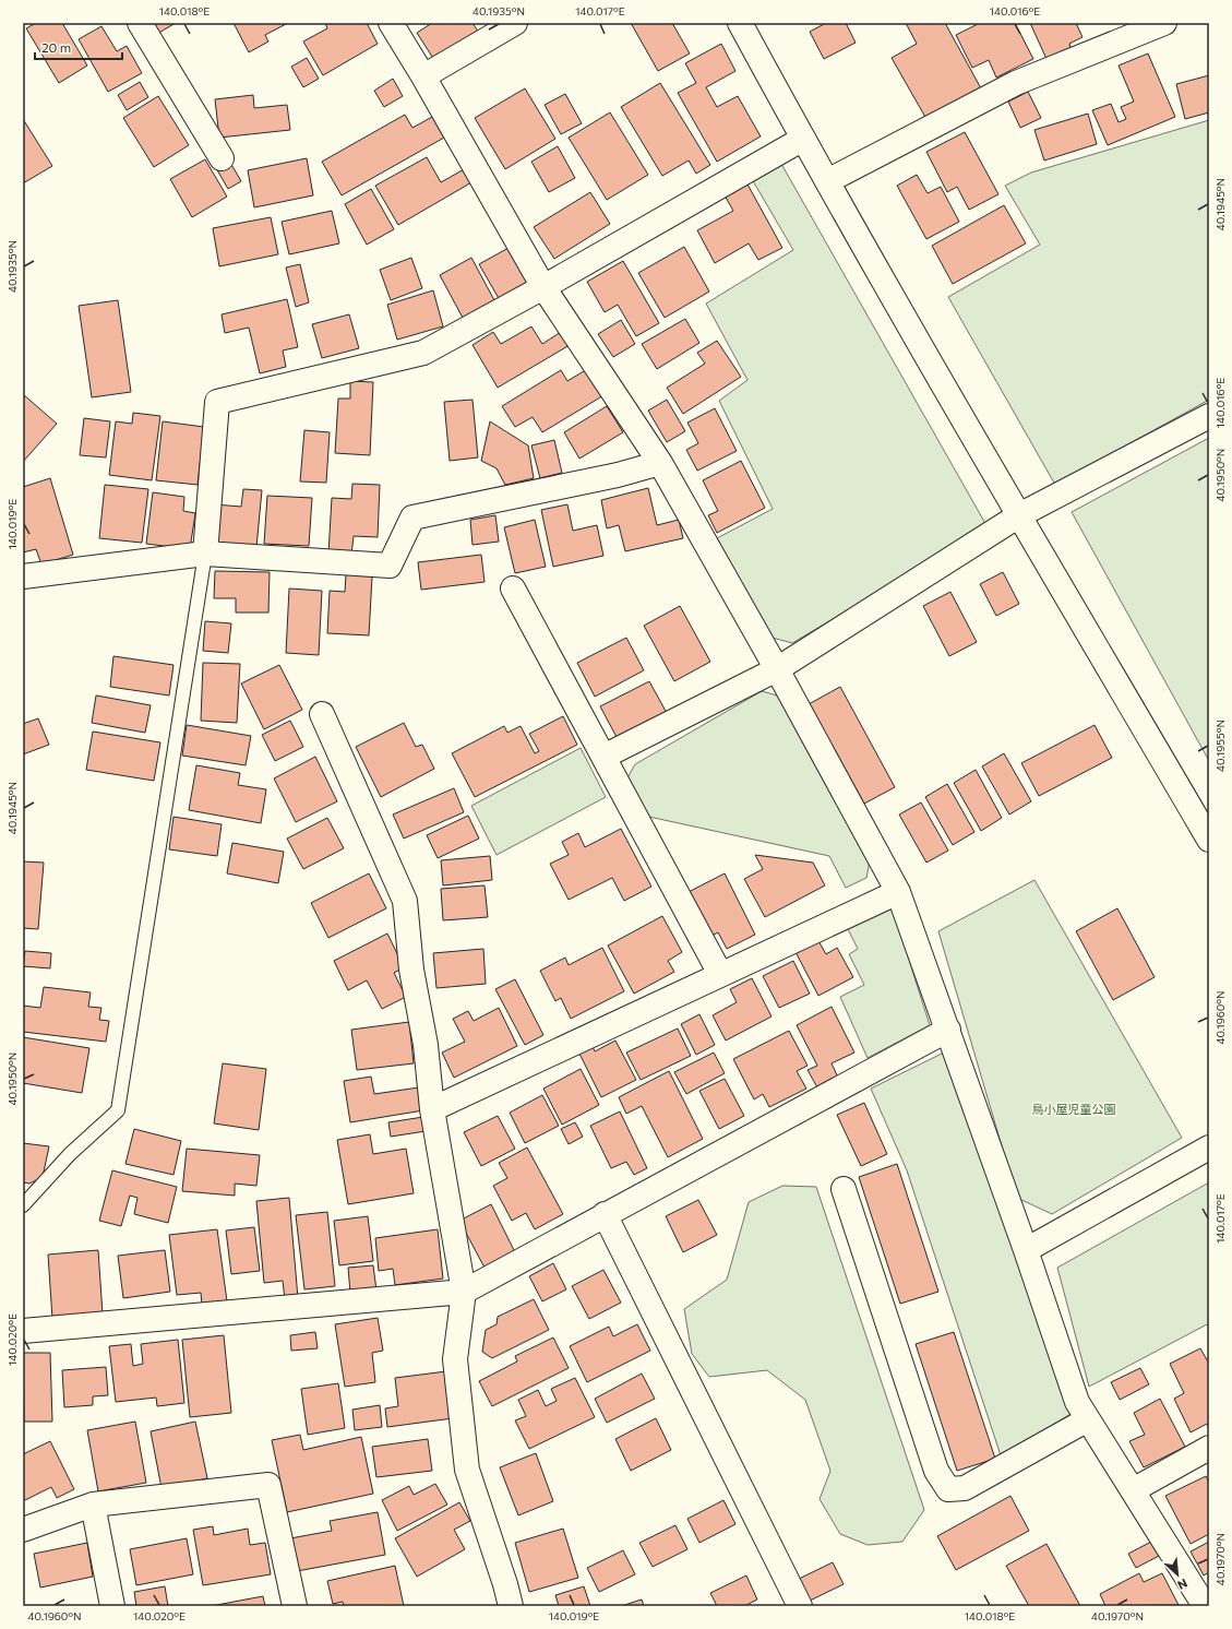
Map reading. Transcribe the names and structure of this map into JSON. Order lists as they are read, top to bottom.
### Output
{
  "parks": ["鳥小屋児童公園"],
  "scale_bar": "20 m",
  "north": "bottom right",
  "coordinates": [
    "140.018°E",
    "40.1935°N",
    "140.017°E",
    "140.016°E",
    "40.1945°N",
    "40.1950°N",
    "140.019°E",
    "40.1955°N",
    "40.1960°N",
    "140.020°E",
    "40.1970°N"
  ]
}
